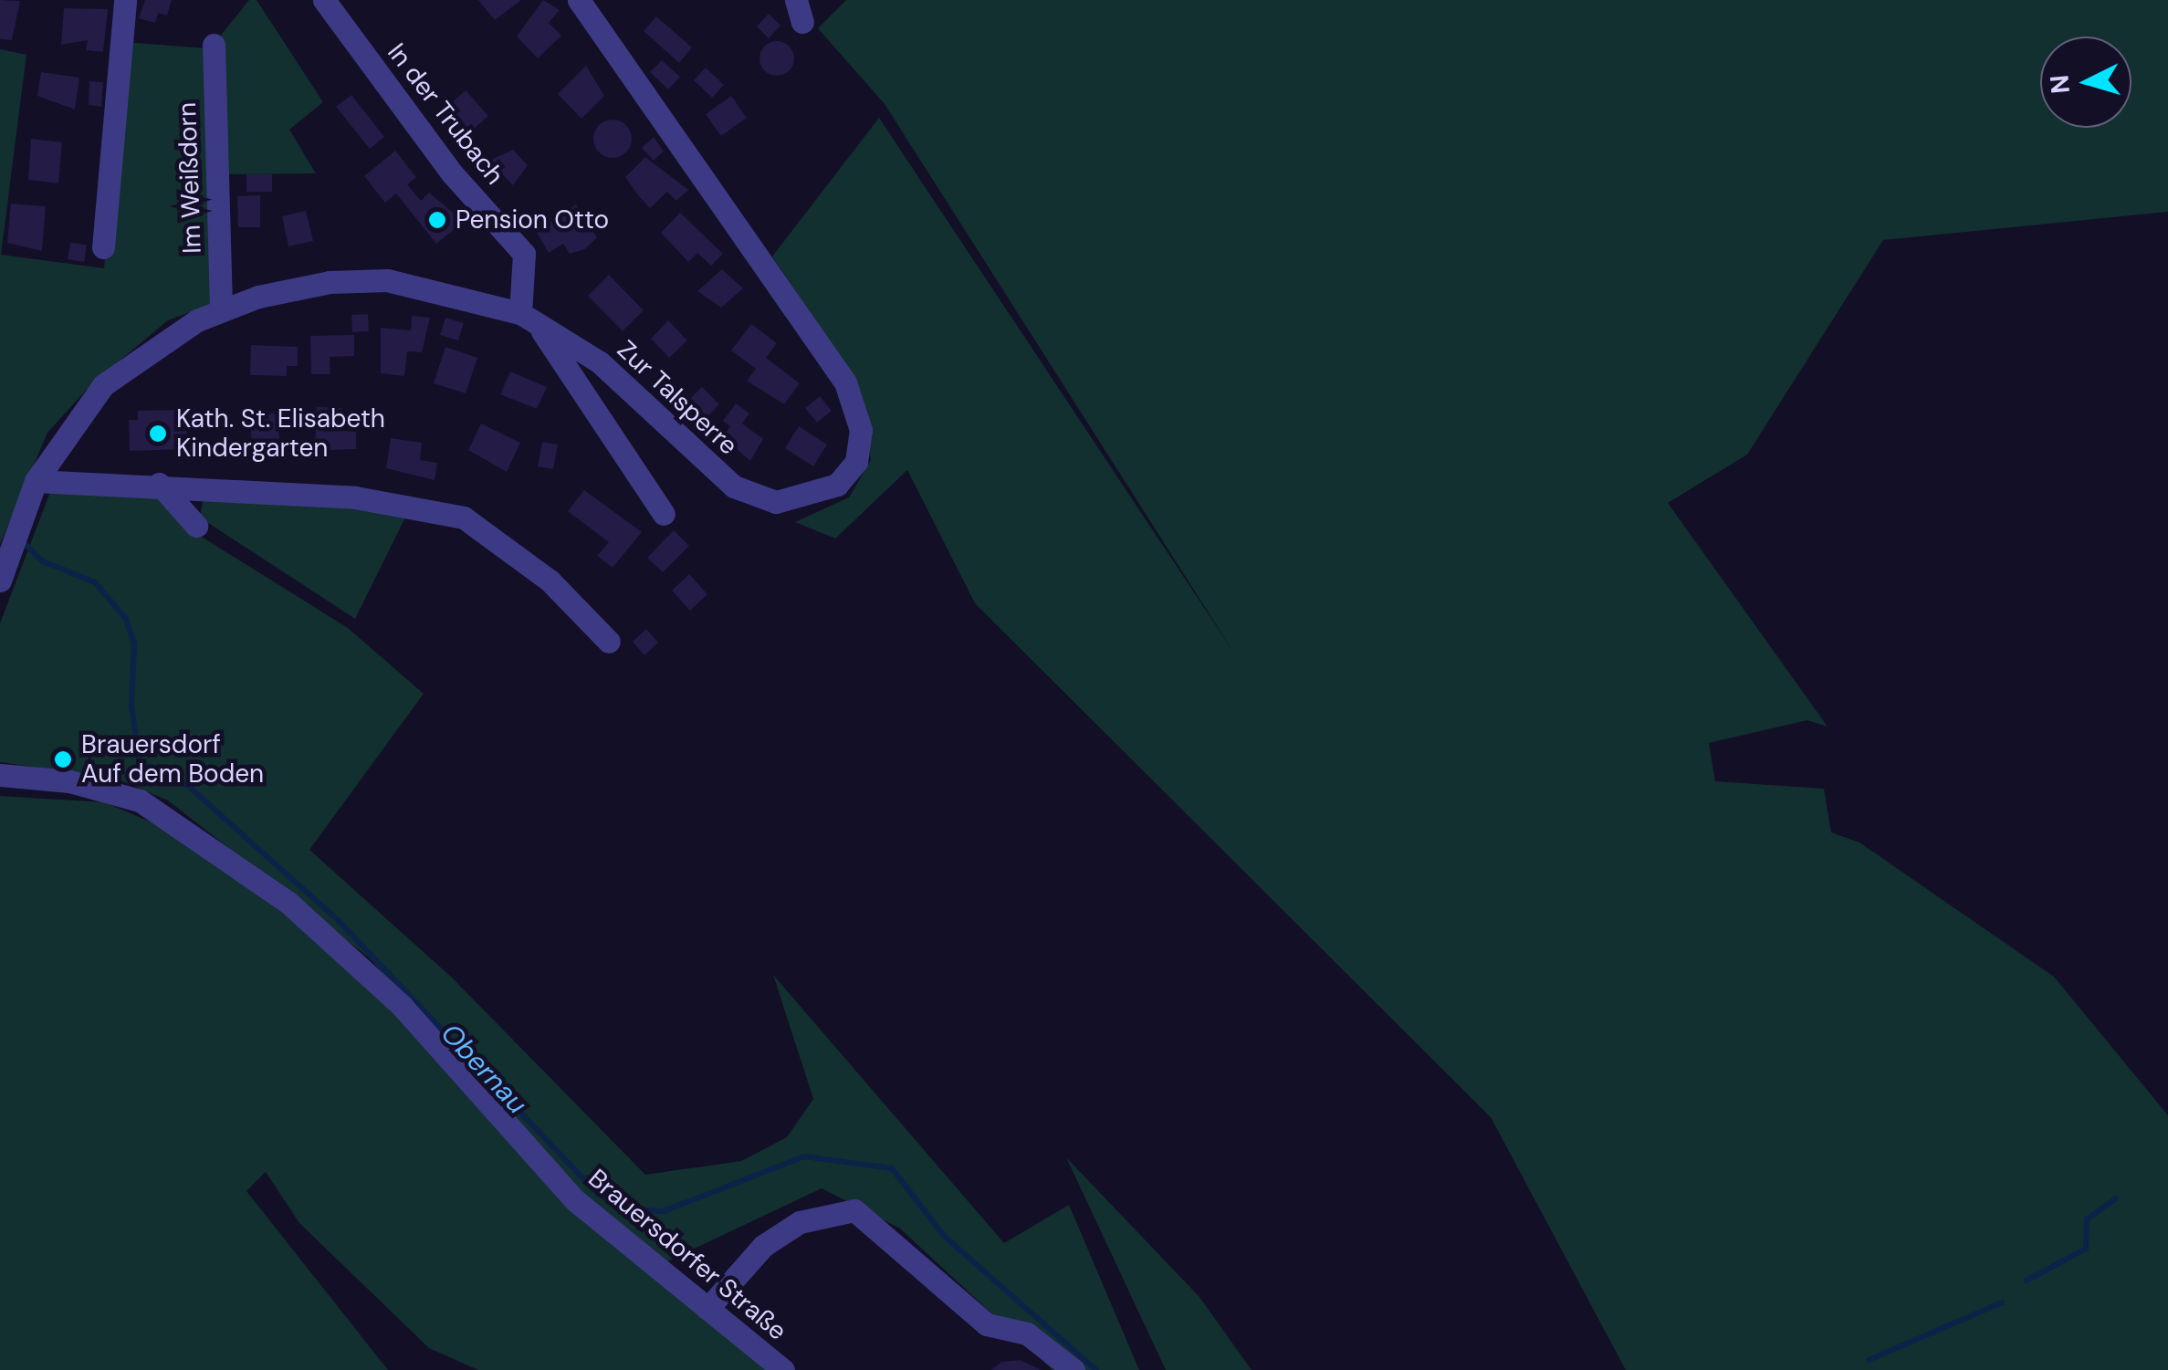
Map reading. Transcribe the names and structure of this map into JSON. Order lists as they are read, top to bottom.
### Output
{
  "streets": {
    "street": [
      "In der Trubach",
      "Im Weißdorn",
      "Zur Talsperre",
      "Brauersdorfer Straße"
    ]
  },
  "crossings": [
    ["In der Trubach", "Zur Talsperre"],
    ["Im Weißdorn", "Zur Talsperre"]
  ],
  "water": ["Obernau"],
  "places": ["Pension Otto", "Kath. St. Elisabeth Kindergarten", "Brauersdorf Auf dem Boden"],
  "north": "left"
}
